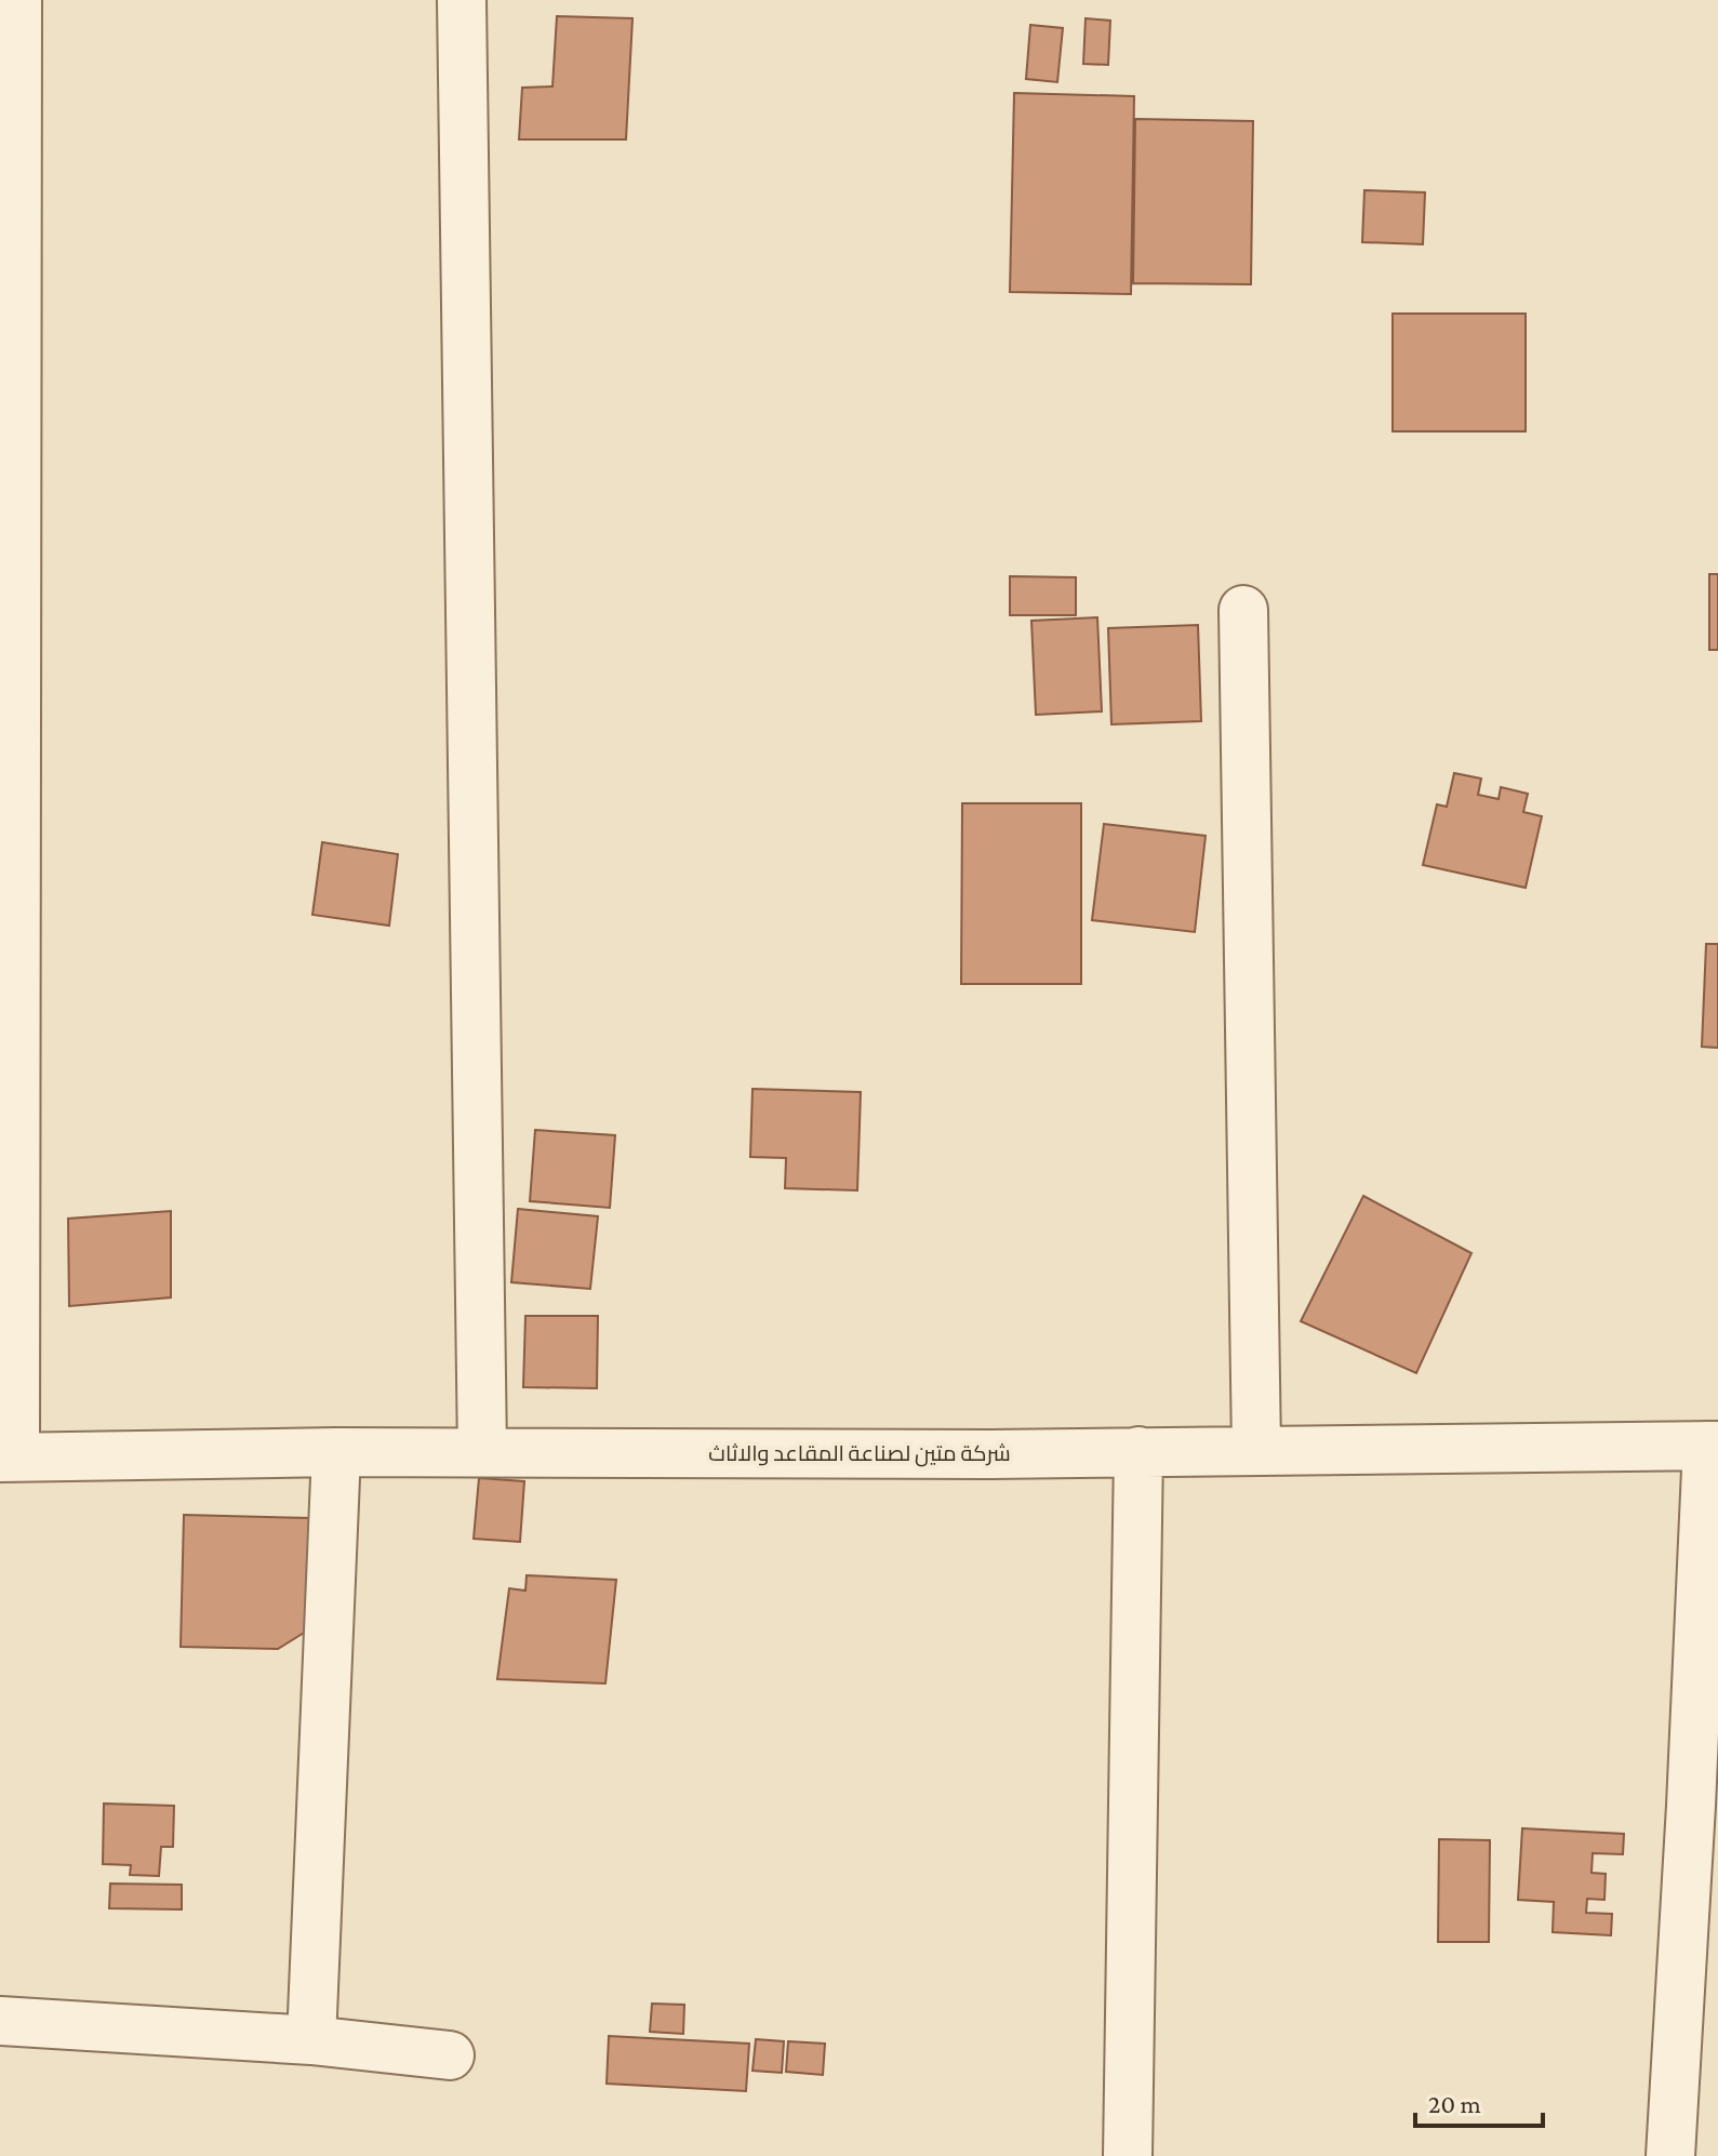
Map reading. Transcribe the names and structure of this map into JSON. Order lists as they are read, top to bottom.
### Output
{
  "streets": {
    "street": ["شركة متين لصناعة المقاعد والاثاث"]
  },
  "scale_bar": "20 m"
}
